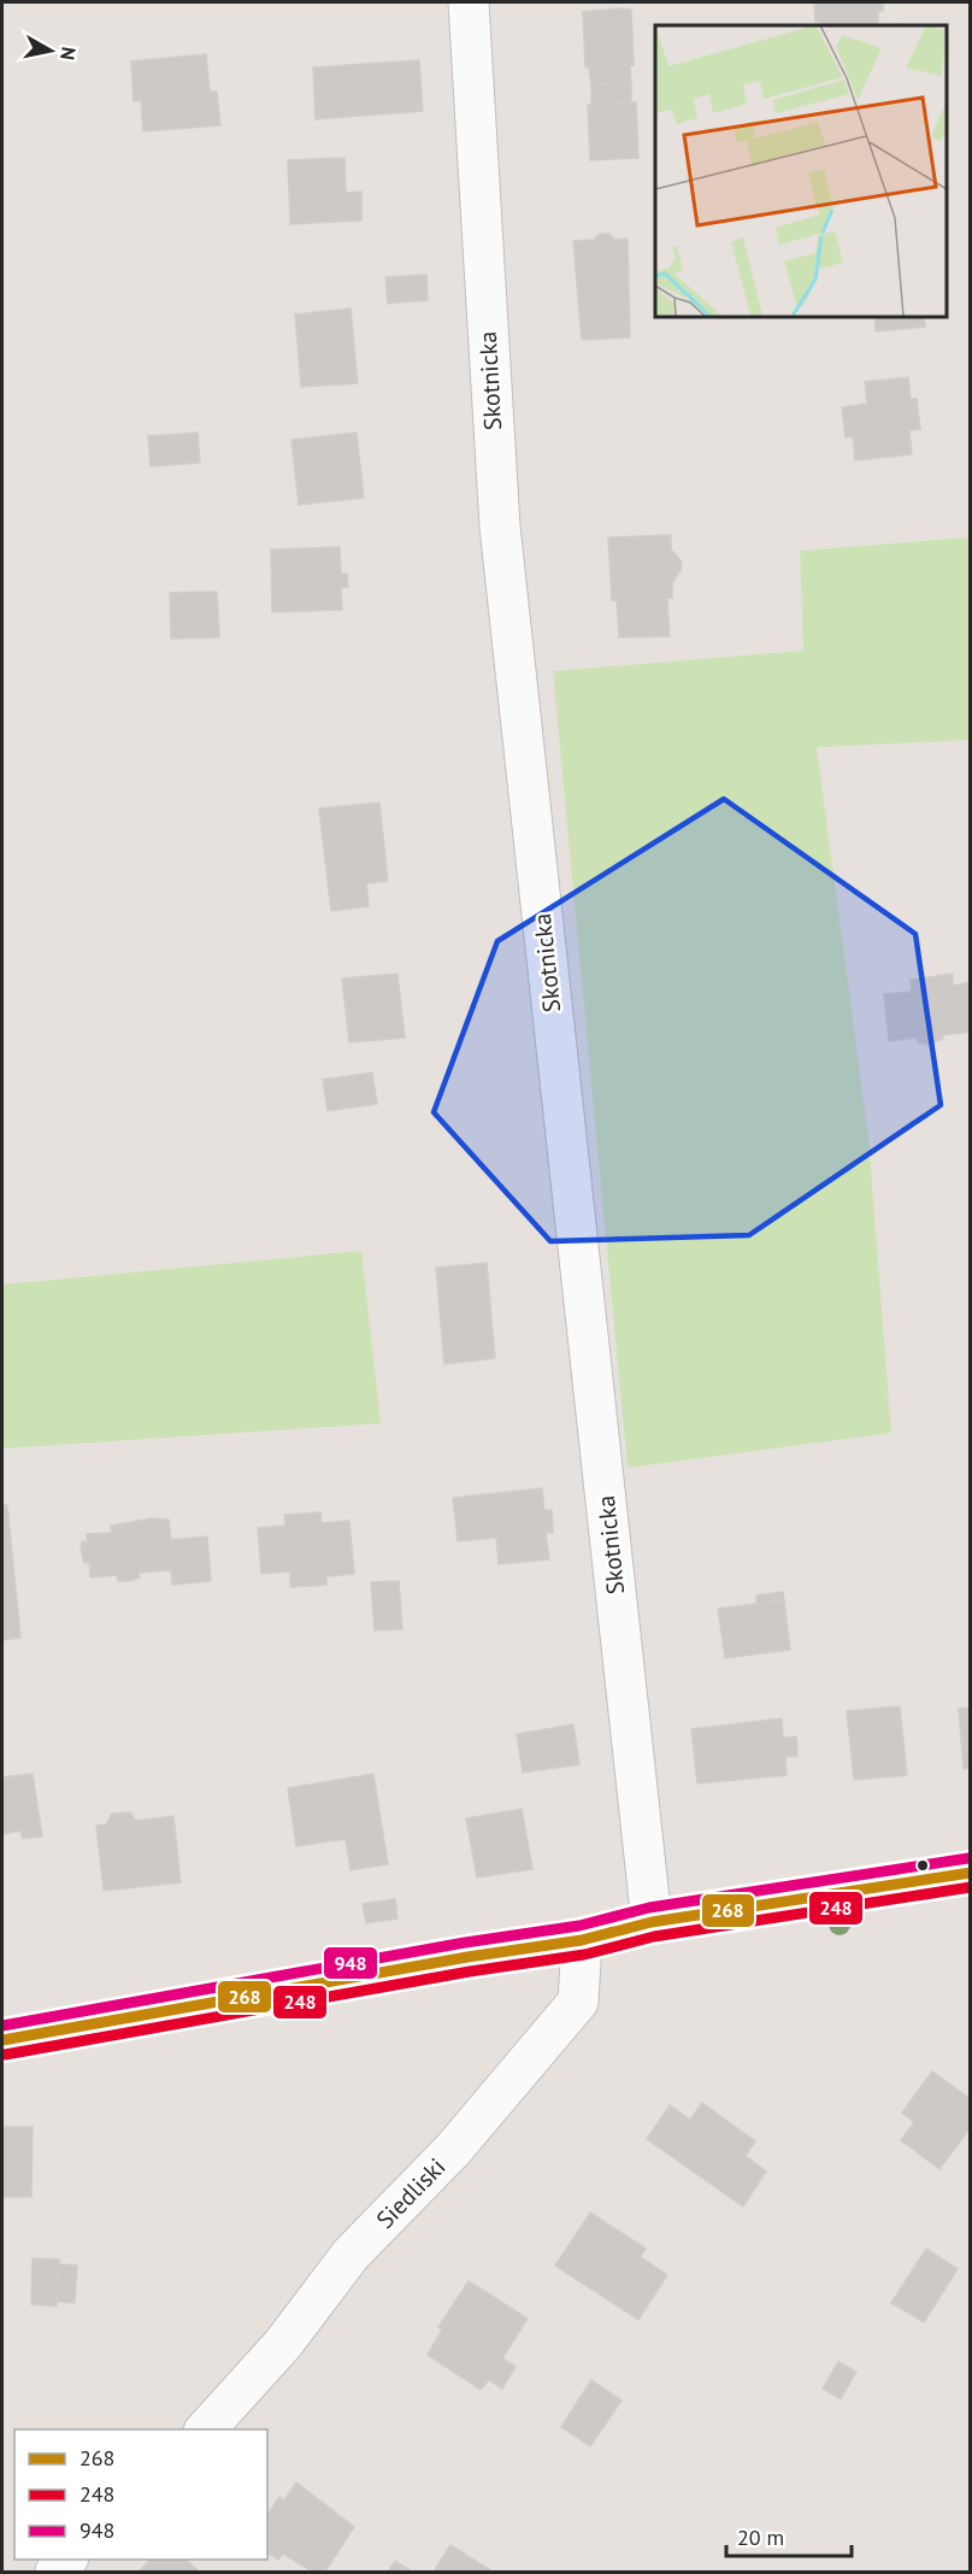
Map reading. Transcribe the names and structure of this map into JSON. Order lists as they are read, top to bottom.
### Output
{
  "streets": {
    "street": ["Skotnicka", "Siedliski"]
  },
  "lines": ["transit line 948", "transit line 268", "transit line 248"],
  "legend": ["268", "248", "948"],
  "scale_bar": "20 m",
  "north": "right"
}
